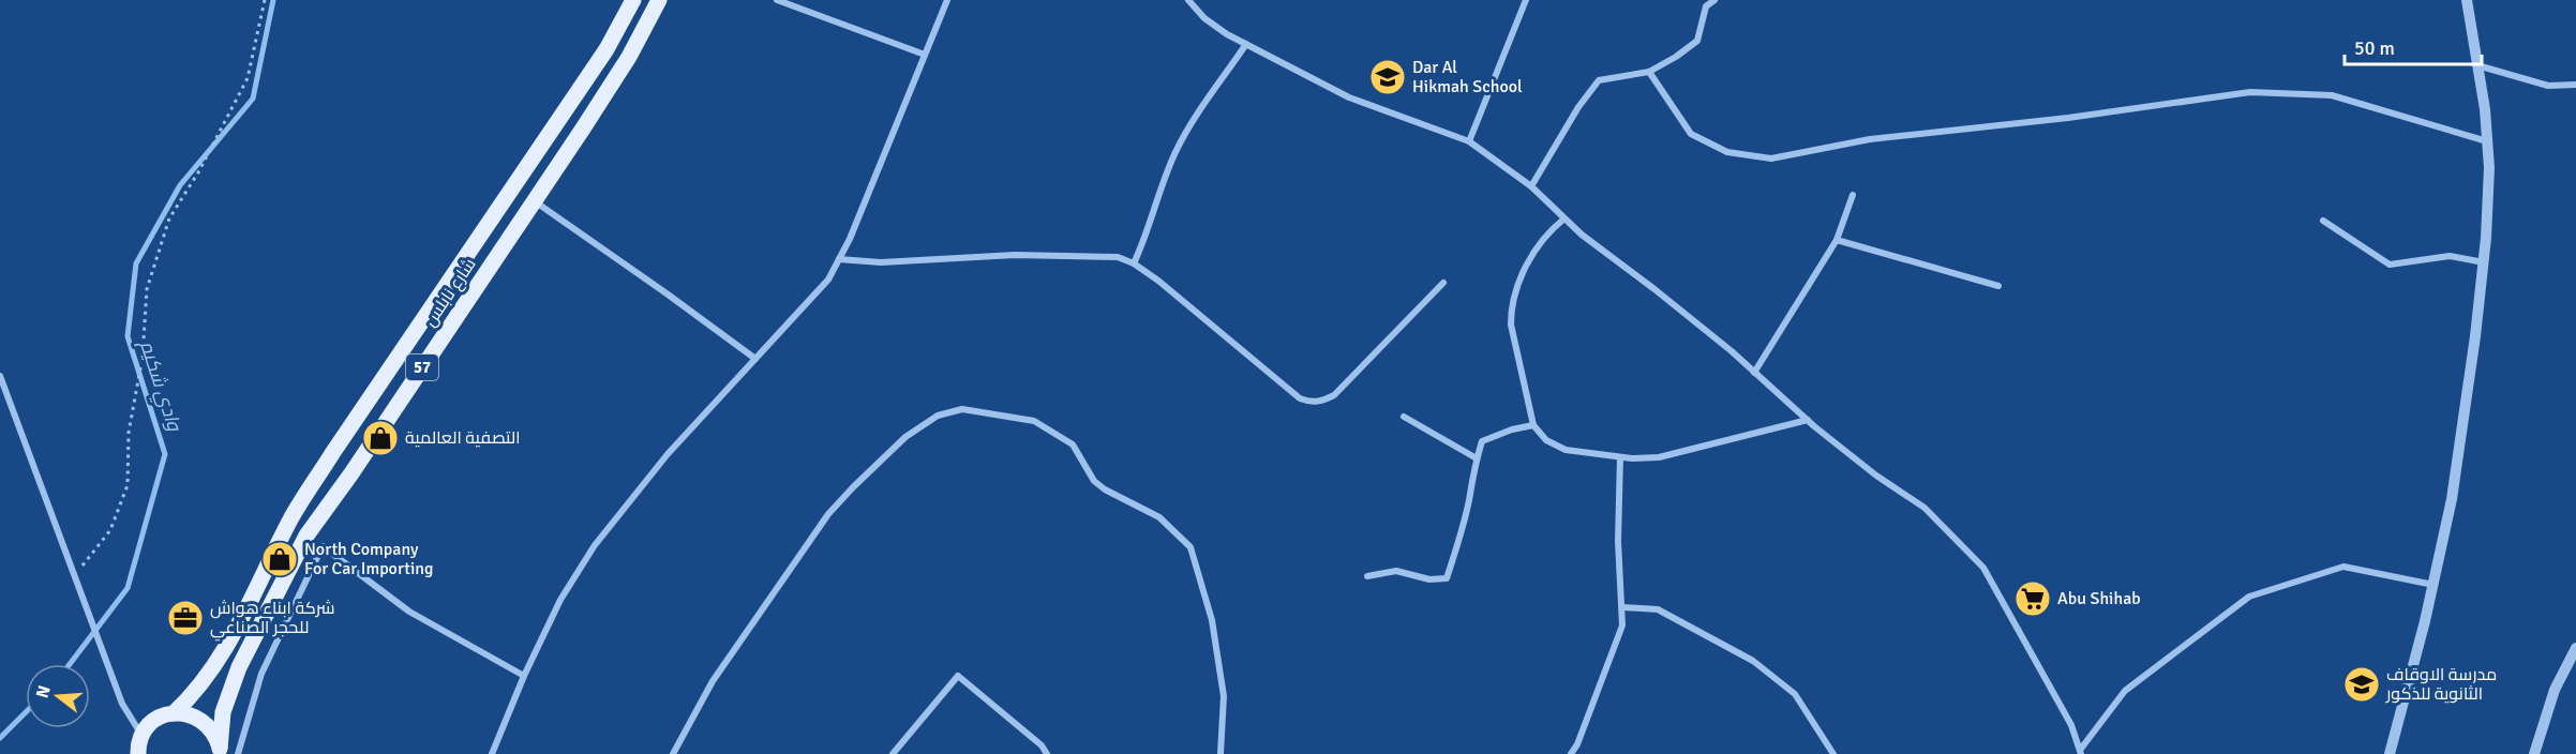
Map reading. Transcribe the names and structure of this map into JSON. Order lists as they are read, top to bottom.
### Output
{
  "streets": {
    "main road": ["شارع نابلس", "57"]
  },
  "water": ["وادي شكيم"],
  "places": {
    "school or university": ["Dar Al Hikmah School", "مدرسة الاوقاف الثانوية للذكور"],
    "shop": ["التصفية العالمية", "North Company For Car Importing"],
    "supermarket": ["Abu Shihab"],
    "office": ["شركة ابناء هواش للحجر الصناعي"]
  },
  "scale_bar": "50 m",
  "north": "left"
}
